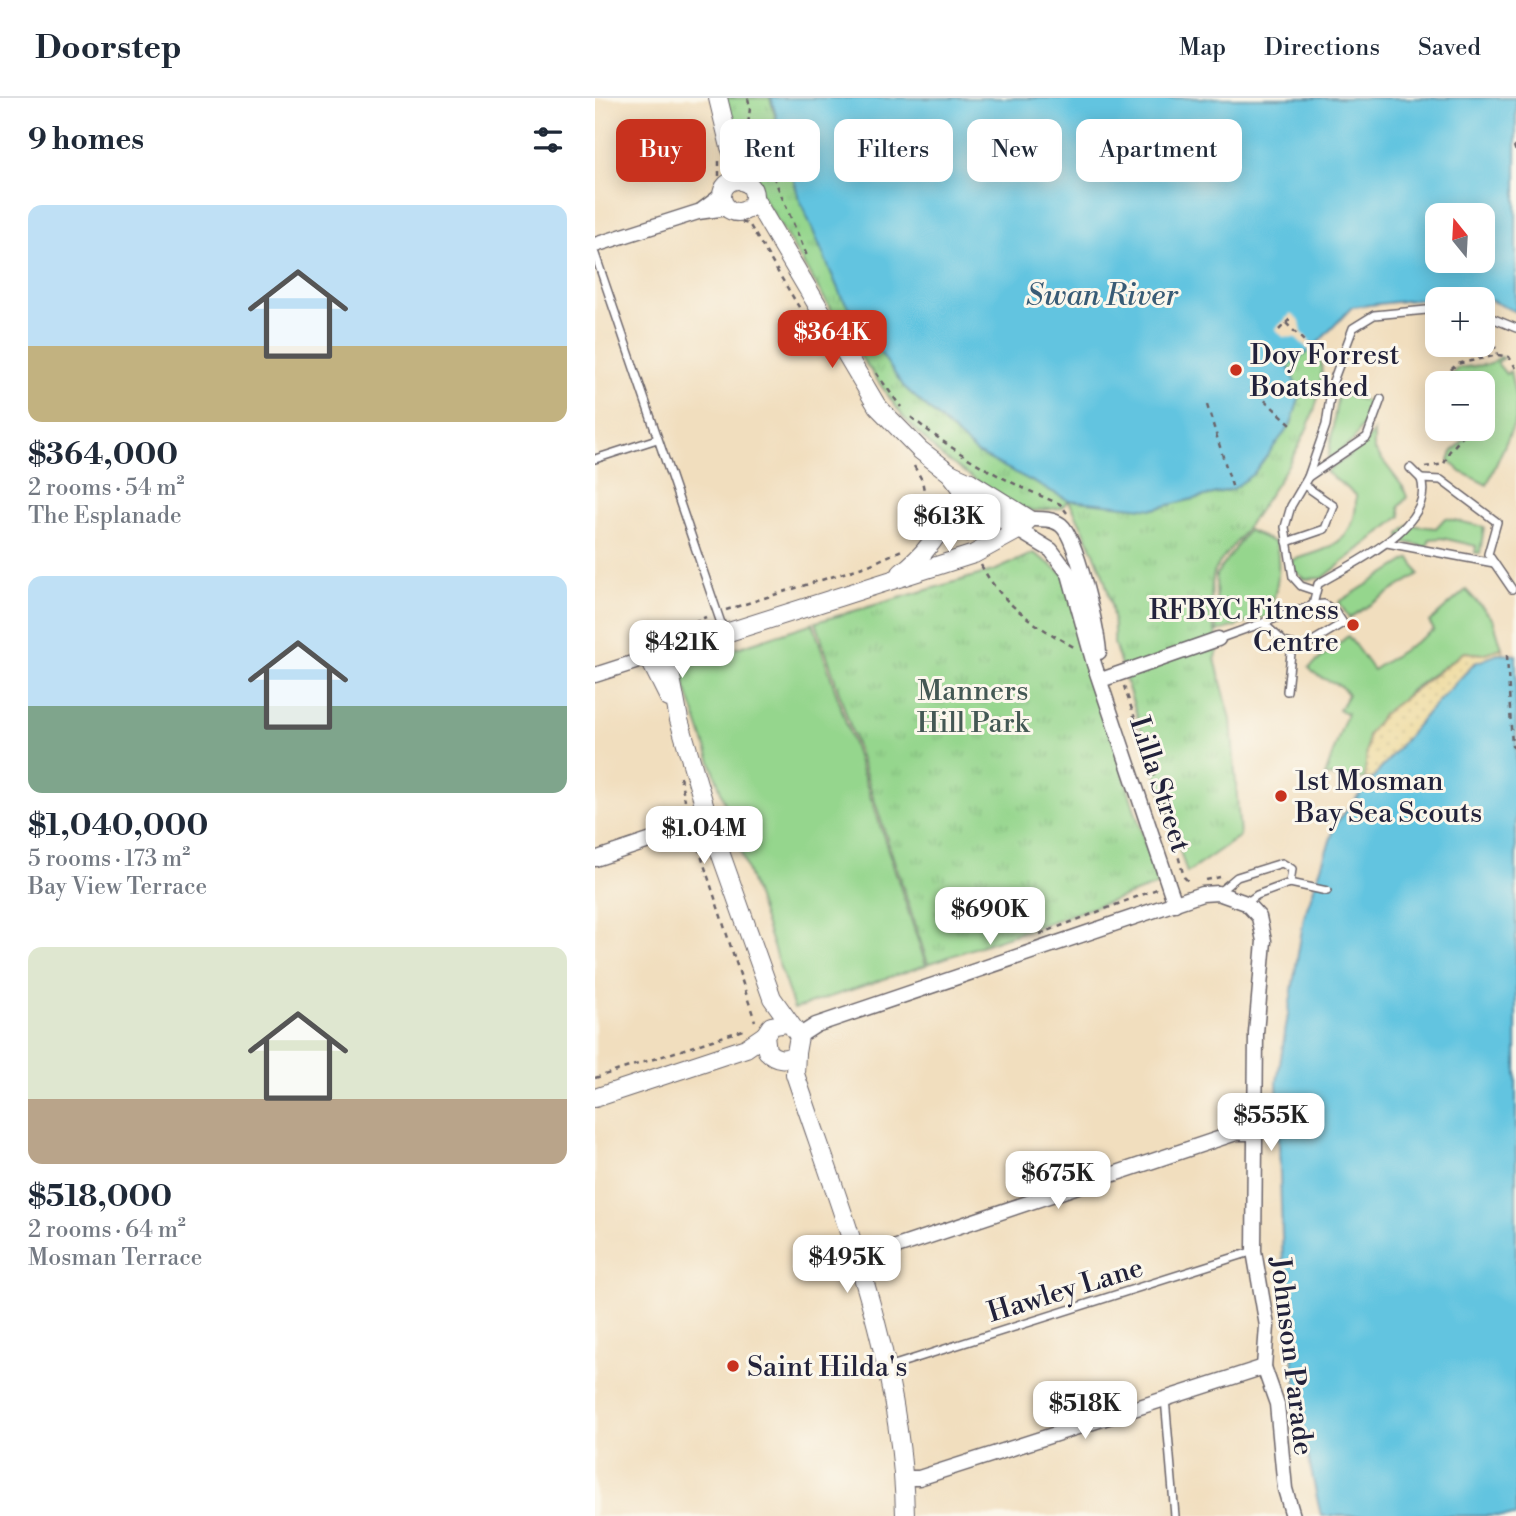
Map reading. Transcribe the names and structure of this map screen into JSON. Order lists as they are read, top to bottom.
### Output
{
  "streets": {
    "street": ["Lilla Street", "Johnson Parade"],
    "lane": ["Hawley Lane"]
  },
  "crossings": [
    ["Hawley Lane", "Johnson Parade"]
  ],
  "water": ["Swan River"],
  "parks": ["Manners Hill Park"],
  "places": [
    "Doy Forrest Boatshed",
    "RFBYC Fitness Centre",
    "1st Mosman Bay Sea Scouts",
    "Saint Hilda's"
  ],
  "north": "top",
  "page": {
    "header": "Doorstep",
    "nav": ["Map", "Directions", "Saved"],
    "heading": "9 homes",
    "chip": [
      "Buy",
      "Rent",
      "Filters",
      "New",
      "Apartment"
    ],
    "list": [
      {
        "name": "$364,000",
        "note": "2 rooms · 54 m² · The Esplanade"
      },
      {
        "name": "$1,040,000",
        "note": "5 rooms · 173 m² · Bay View Terrace"
      },
      {
        "name": "$518,000",
        "note": "2 rooms · 64 m² · Mosman Terrace"
      }
    ],
    "map_buttons": ["+", "−"],
    "price": [
      "$364K",
      "$613K",
      "$421K",
      "$1.04M",
      "$690K",
      "$555K",
      "$675K",
      "$495K",
      "$518K"
    ]
  }
}
